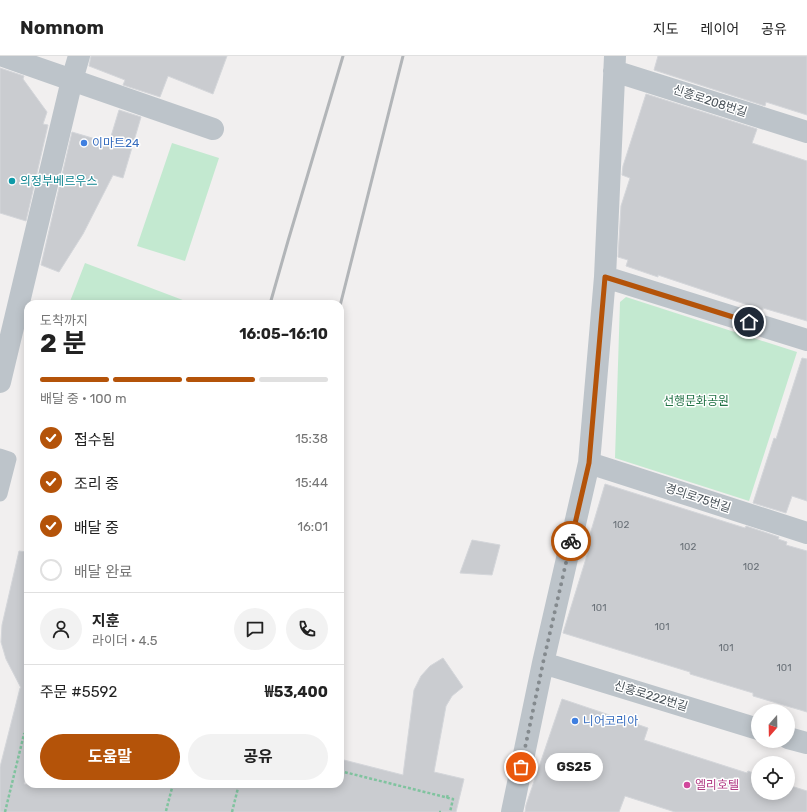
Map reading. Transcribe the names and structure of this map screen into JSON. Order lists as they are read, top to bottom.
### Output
{
  "streets": {
    "street": ["신흥로208번길", "경의로75번길", "신흥로222번길"]
  },
  "parks": ["선행문화공원"],
  "places": [
    "이마트24",
    "의정부베르우스",
    "니어코리아",
    "GS25",
    "엘리호텔"
  ],
  "house_numbers": [
    "102",
    "102",
    "102",
    "101",
    "101",
    "101",
    "101"
  ],
  "north": "bottom",
  "page": {
    "header": "Nomnom",
    "nav": ["지도", "레이어", "공유"],
    "heading": ["2 분", "도착까지", "16:05–16:10"],
    "panel": [
      "지훈",
      "라이더 · 4.5",
      "주문 #5592",
      "₩53,400"
    ],
    "bar": "배달 중 · 100 m",
    "list": [
      ["접수됨", "15:38"],
      ["조리 중", "15:44"],
      ["배달 중", "16:01"],
      "배달 완료"
    ],
    "buttons": ["도움말", "공유"],
    "bubble": "GS25"
  }
}
